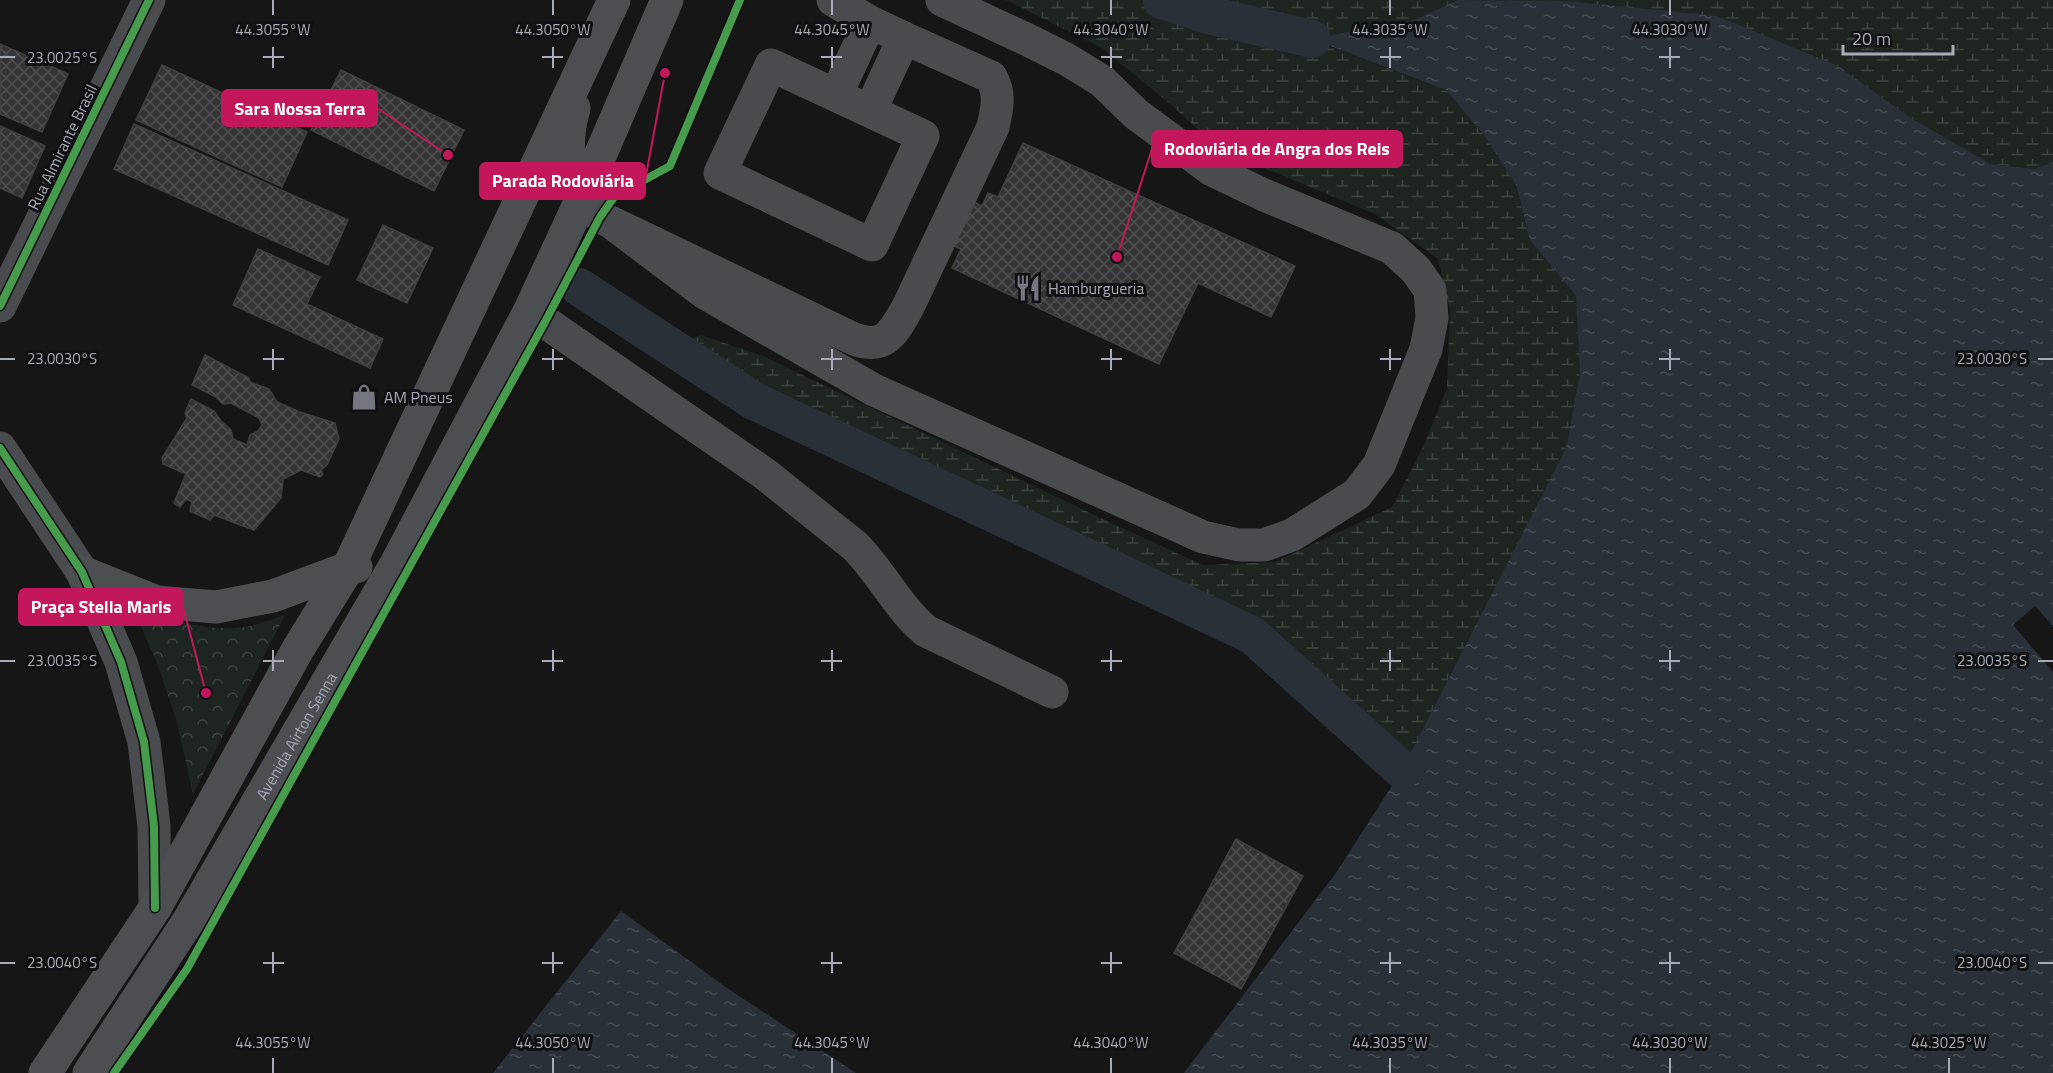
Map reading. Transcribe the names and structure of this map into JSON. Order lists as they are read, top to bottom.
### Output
{
  "streets": {
    "main road": ["Avenida Airton Senna"],
    "street": ["Rua Almirante Brasil"]
  },
  "places": {
    "other": [
      "Parada Rodoviária",
      "Sara Nossa Terra",
      "Rodoviária de Angra dos Reis",
      "Praça Stella Maris"
    ],
    "restaurant": ["Hamburgueria"],
    "shop": ["AM Pneus"]
  },
  "scale_bar": "20 m",
  "coordinates": [
    "44.3055°W",
    "44.3050°W",
    "44.3045°W",
    "44.3040°W",
    "44.3035°W",
    "44.3030°W",
    "23.0025°S",
    "23.0030°S",
    "23.0035°S",
    "23.0040°S",
    "44.3025°W"
  ]
}
